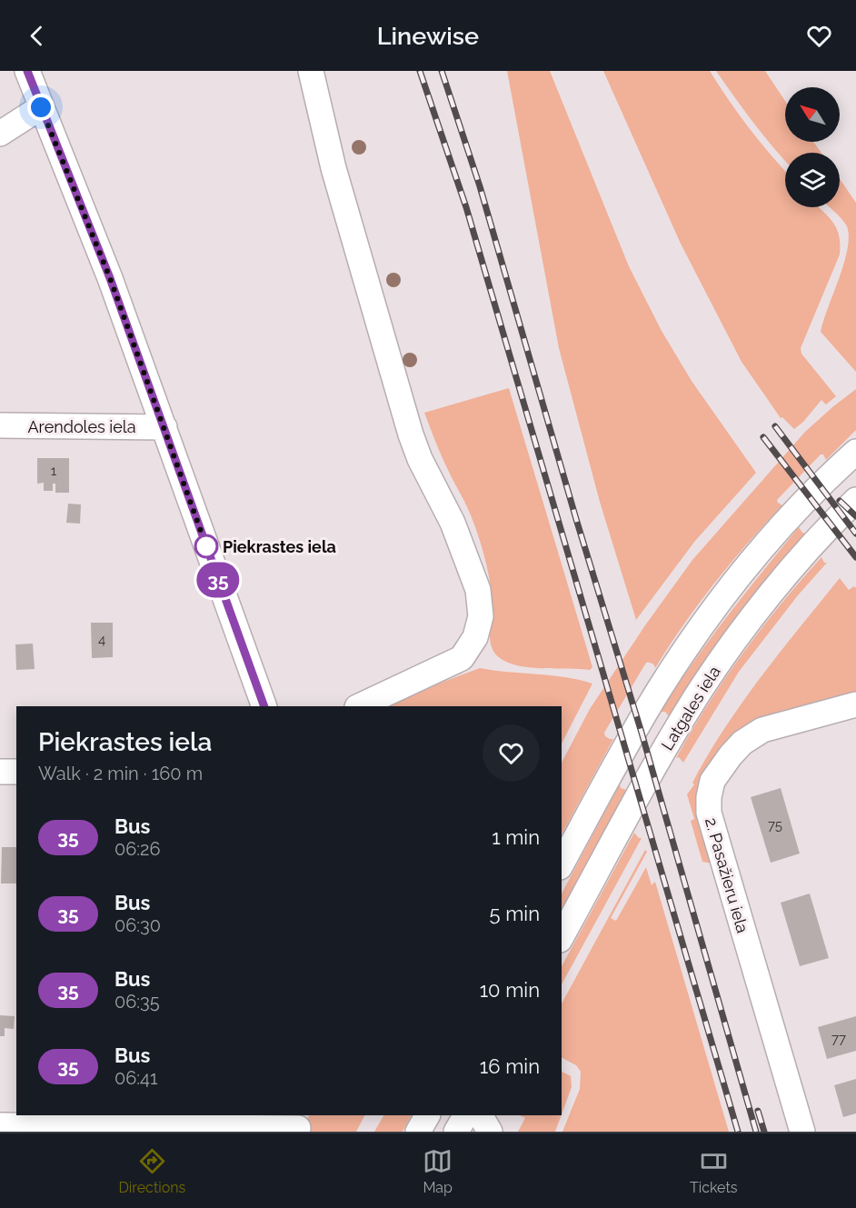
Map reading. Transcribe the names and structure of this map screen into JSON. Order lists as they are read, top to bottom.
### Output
{
  "streets": {
    "street": ["Arendoles iela", "Latgales iela", "2. Pasažieru iela"]
  },
  "places": ["Piekrastes iela"],
  "lines": ["bus line 35"],
  "house_numbers": [
    "1",
    "4",
    "75",
    "77"
  ],
  "north": "top left",
  "page": {
    "header": "Linewise",
    "on_map": "35",
    "heading": ["Piekrastes iela", "Walk · 2 min · 160 m"],
    "list": [
      {
        "mark": "35",
        "name": "Bus",
        "note": "06:26",
        "value": "1 min"
      },
      {
        "mark": "35",
        "name": "Bus",
        "note": "06:30",
        "value": "5 min"
      },
      {
        "mark": "35",
        "name": "Bus",
        "note": "06:35",
        "value": "10 min"
      },
      {
        "mark": "35",
        "name": "Bus",
        "note": "06:41",
        "value": "16 min"
      }
    ],
    "tabs": ["Directions", "Map", "Tickets"]
  }
}
